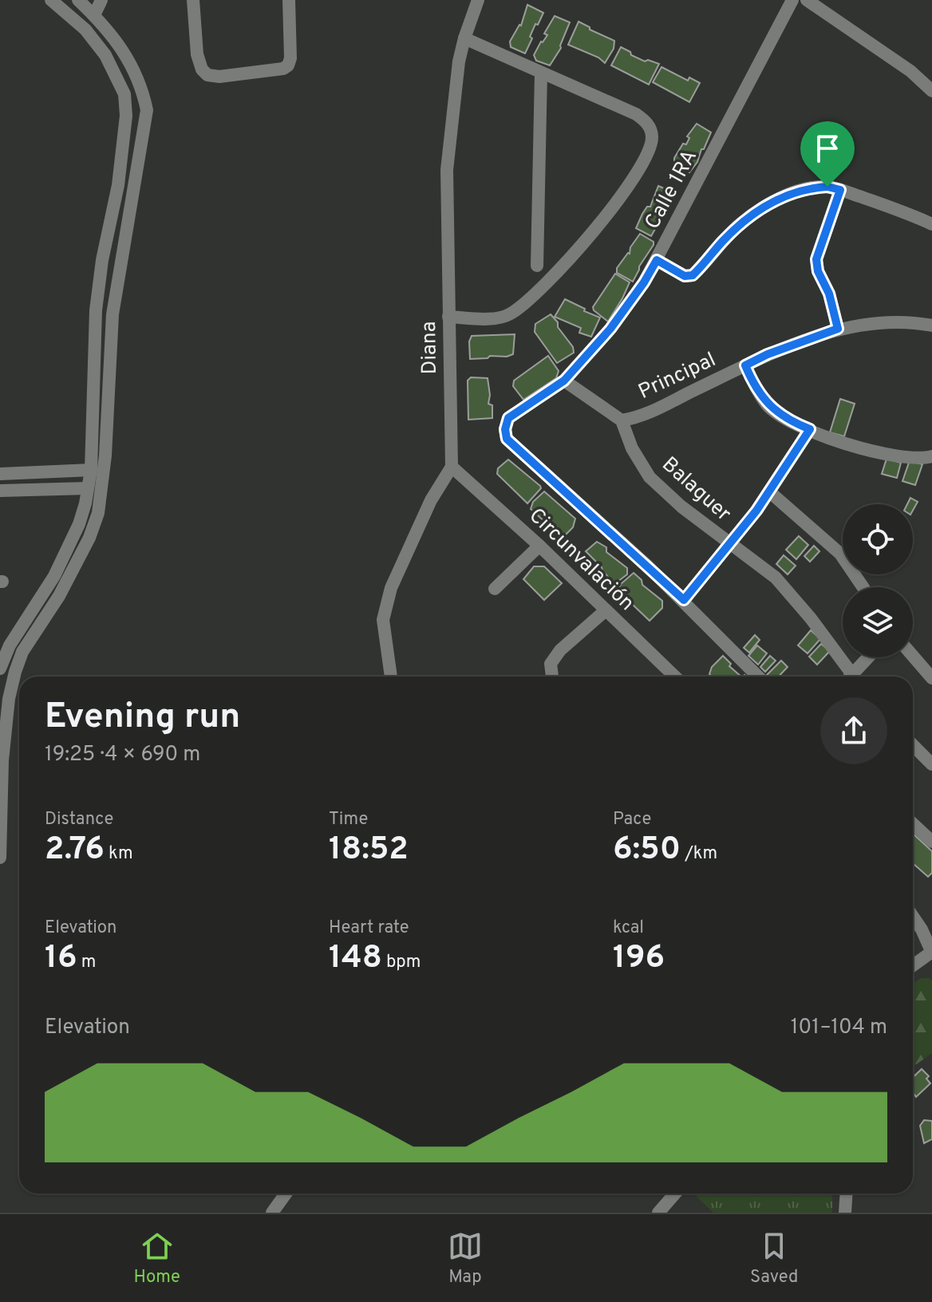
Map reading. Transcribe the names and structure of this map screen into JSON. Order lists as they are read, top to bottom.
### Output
{
  "streets": {
    "street": [
      "Calle 1RA",
      "Diana",
      "Principal",
      "Balaguer",
      "Circunvalación"
    ]
  },
  "crossings": [
    ["Diana", "Circunvalación"],
    ["Principal", "Balaguer"]
  ],
  "page": {
    "heading": ["Evening run", "19:25 · 4 × 690 m"],
    "stats": [
      ["Distance", "2.76 km"],
      ["Time", "18:52"],
      ["Pace", "6:50 /km"],
      ["Elevation", "16 m"],
      ["Heart rate", "148 bpm"],
      ["kcal", "196"]
    ],
    "chart": ["Elevation", "101–104 m"],
    "tabs": ["Home", "Map", "Saved"]
  }
}
